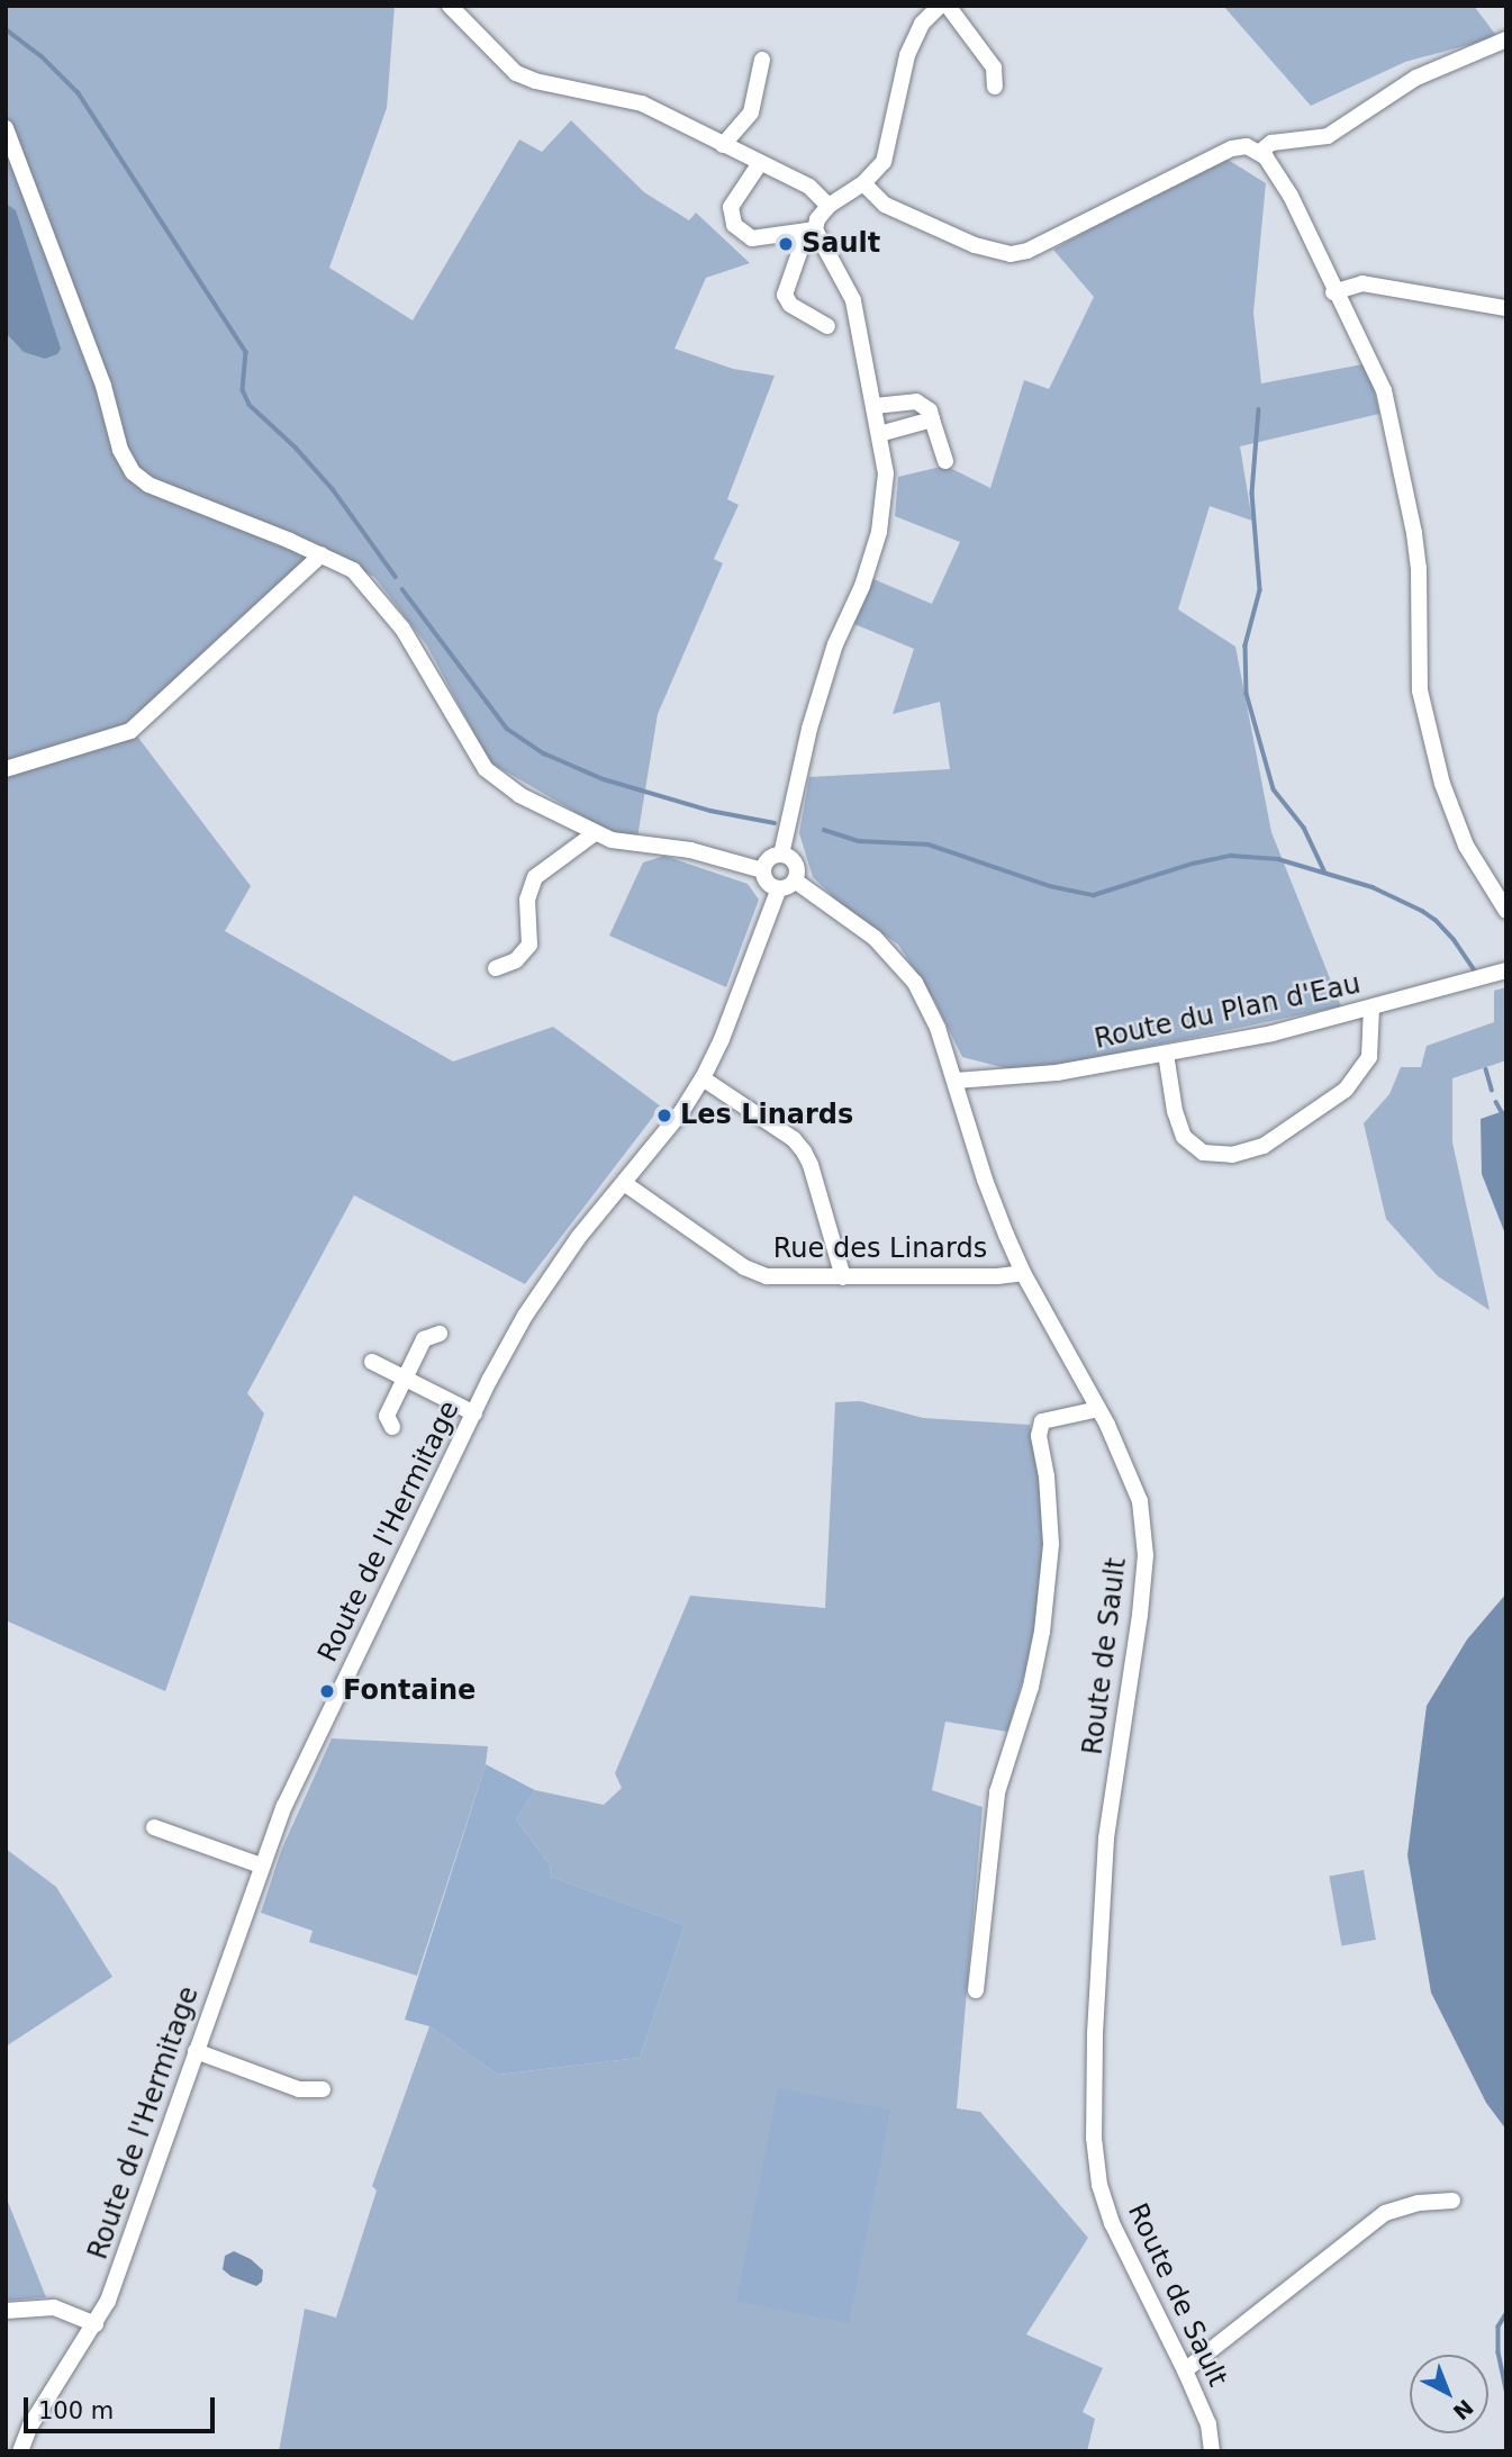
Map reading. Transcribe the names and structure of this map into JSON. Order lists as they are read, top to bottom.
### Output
{
  "streets": {
    "street": [
      "Route du Plan d'Eau",
      "Rue des Linards",
      "Route de l'Hermitage",
      "Route de Sault"
    ]
  },
  "crossings": [
    ["Route du Plan d'Eau", "Route de Sault"],
    ["Rue des Linards", "Route de l'Hermitage"],
    ["Rue des Linards", "Route de Sault"],
    ["Route de l'Hermitage", "Route de Sault"]
  ],
  "places": ["Sault", "Les Linards", "Fontaine"],
  "scale_bar": "100 m",
  "north": "bottom right"
}
